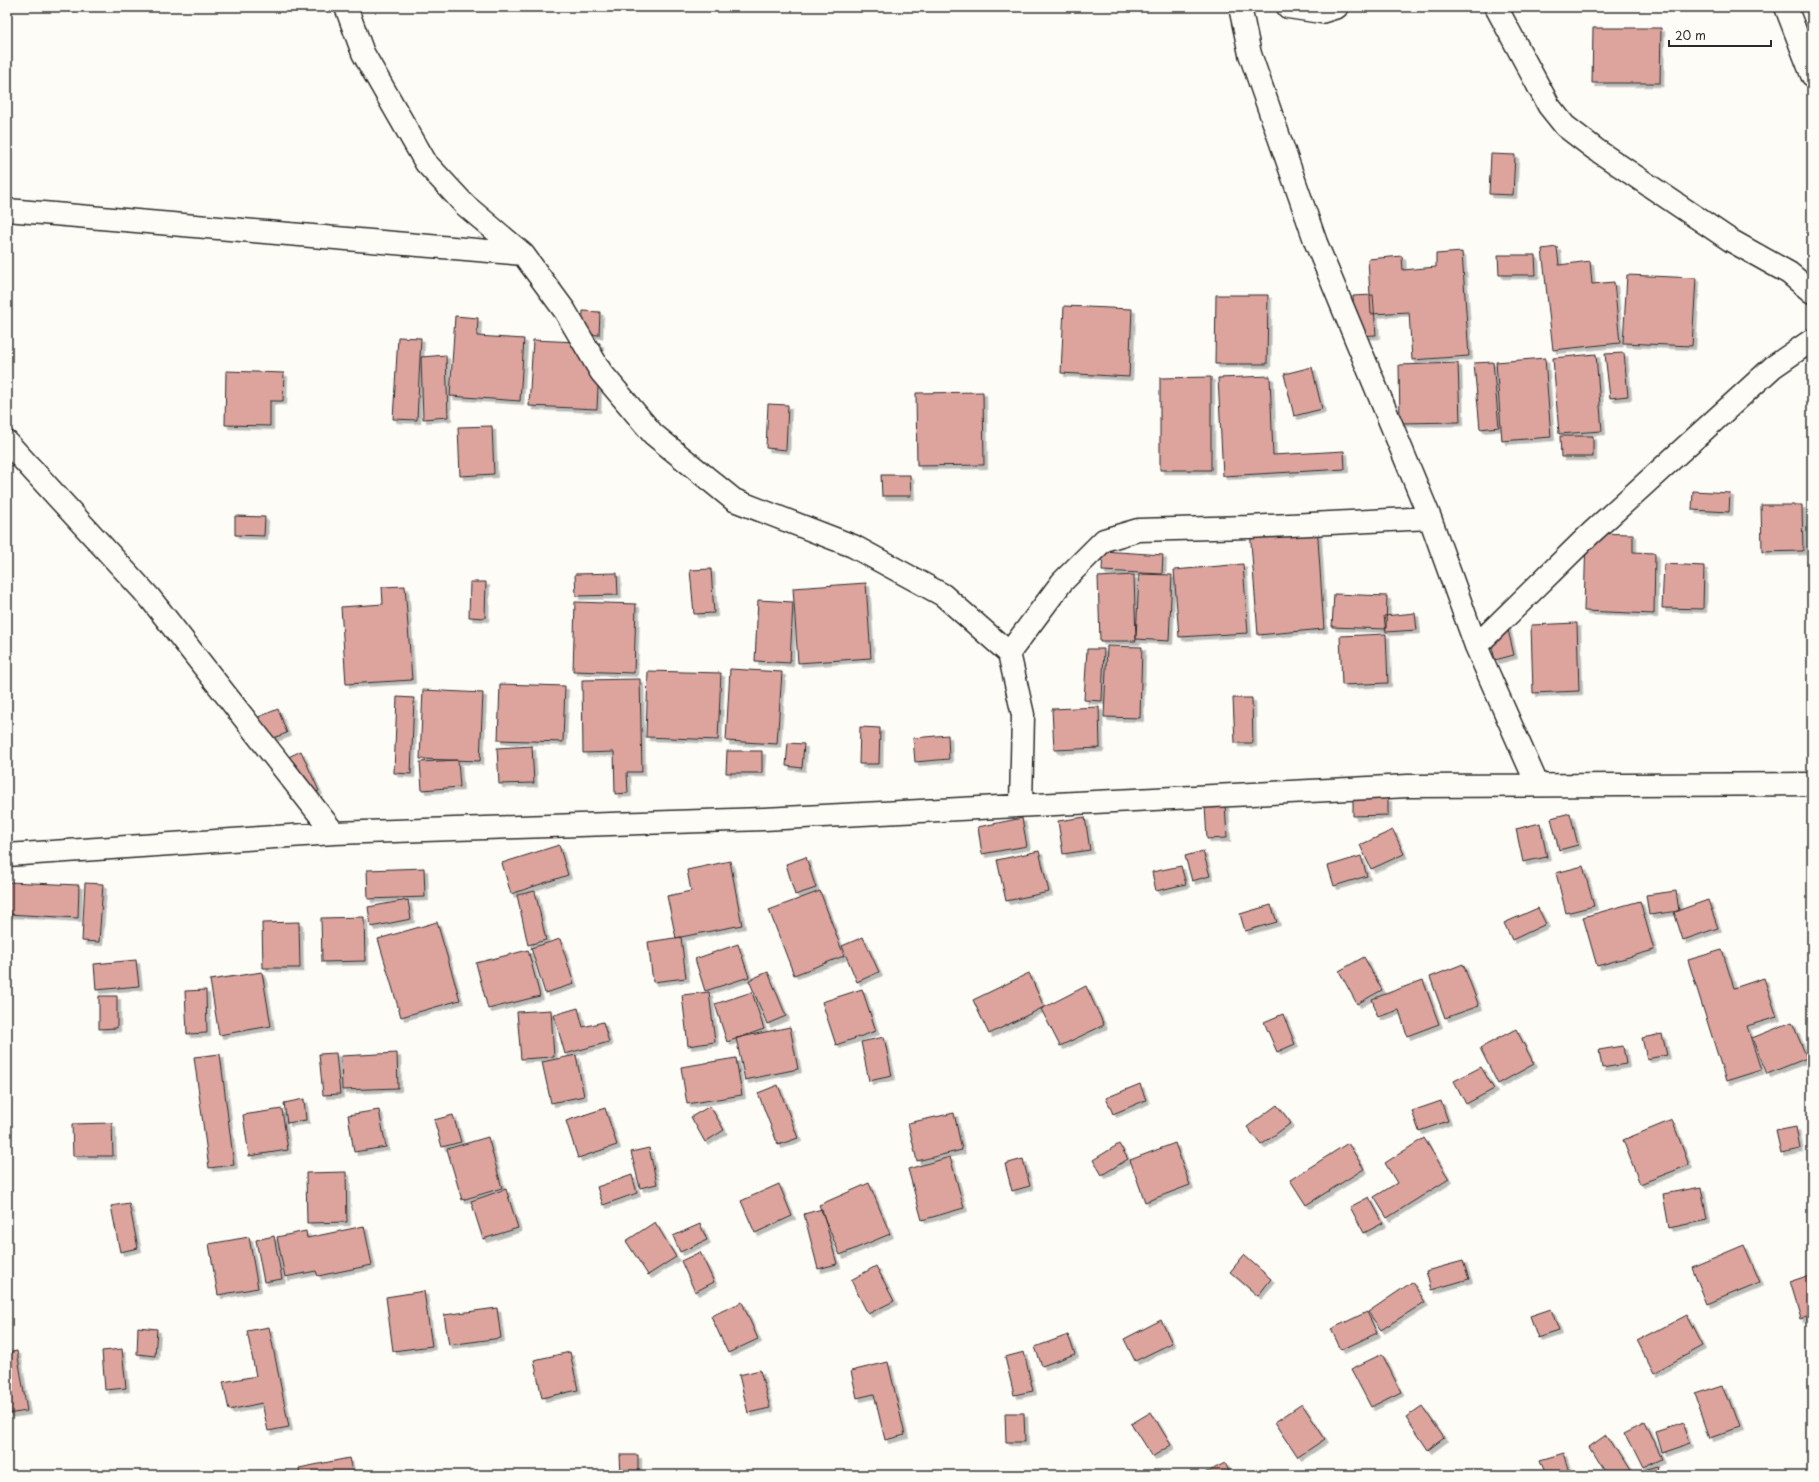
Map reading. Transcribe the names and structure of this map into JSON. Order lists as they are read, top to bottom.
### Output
{
  "scale_bar": "20 m"
}
